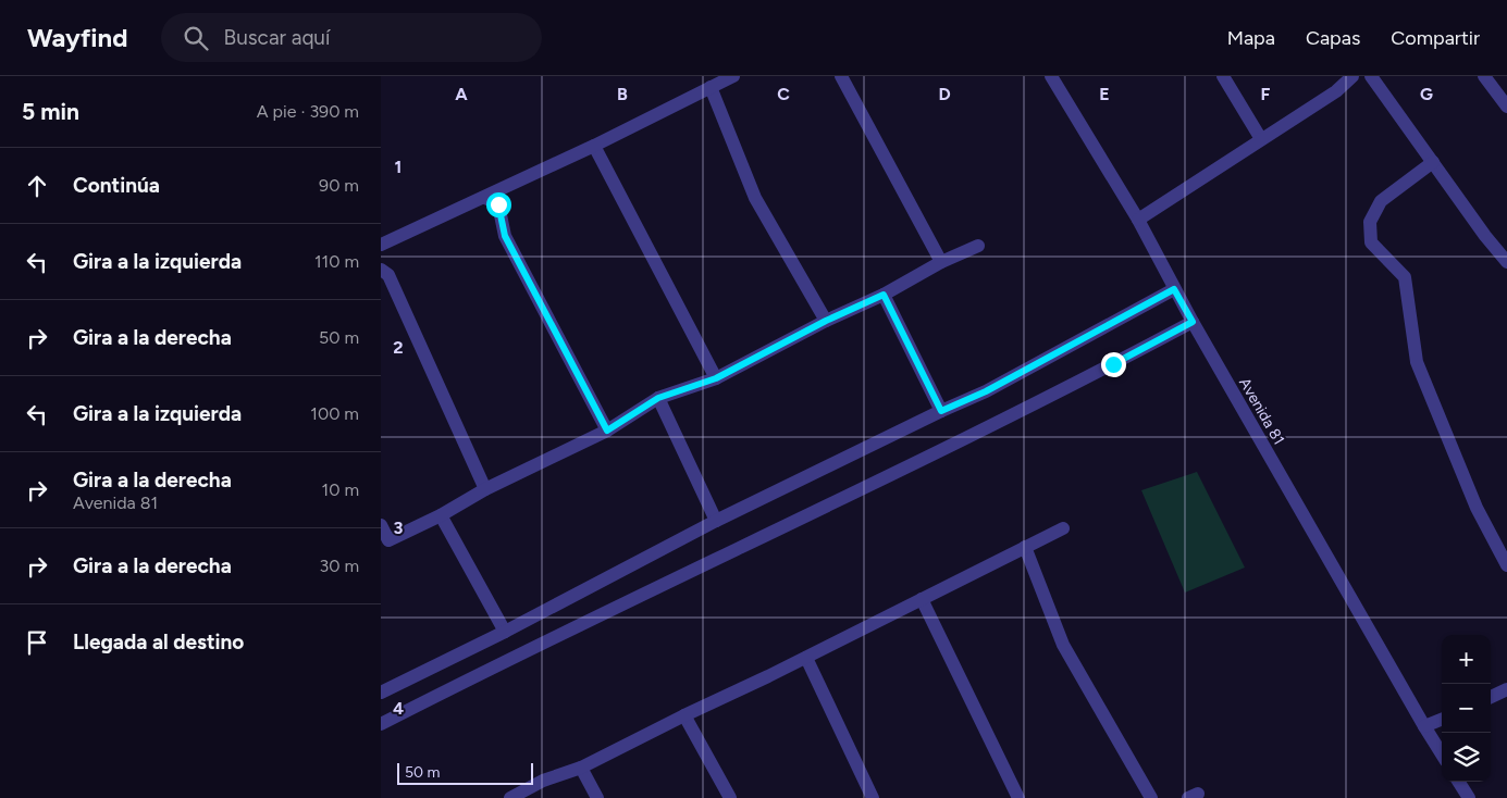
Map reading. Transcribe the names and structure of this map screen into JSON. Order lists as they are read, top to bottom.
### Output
{
  "streets": {
    "street": ["Avenida 81"]
  },
  "scale_bar": "50 m",
  "page": {
    "header": "Wayfind",
    "search": "Buscar aquí",
    "nav": ["Mapa", "Capas", "Compartir"],
    "heading": ["5 min", "A pie · 390 m"],
    "list": [
      ["Continúa", "90 m"],
      ["Gira a la izquierda", "110 m"],
      ["Gira a la derecha", "50 m"],
      ["Gira a la izquierda", "100 m"],
      ["Gira a la derecha", "Avenida 81", "10 m"],
      ["Gira a la derecha", "30 m"],
      "Llegada al destino"
    ],
    "map_buttons": ["+", "−"],
    "scale": "50 m"
  },
  "grid": {
    "columns": [
      "A",
      "B",
      "C",
      "D",
      "E",
      "F",
      "G"
    ],
    "rows": [
      "1",
      "2",
      "3",
      "4"
    ]
  }
}
